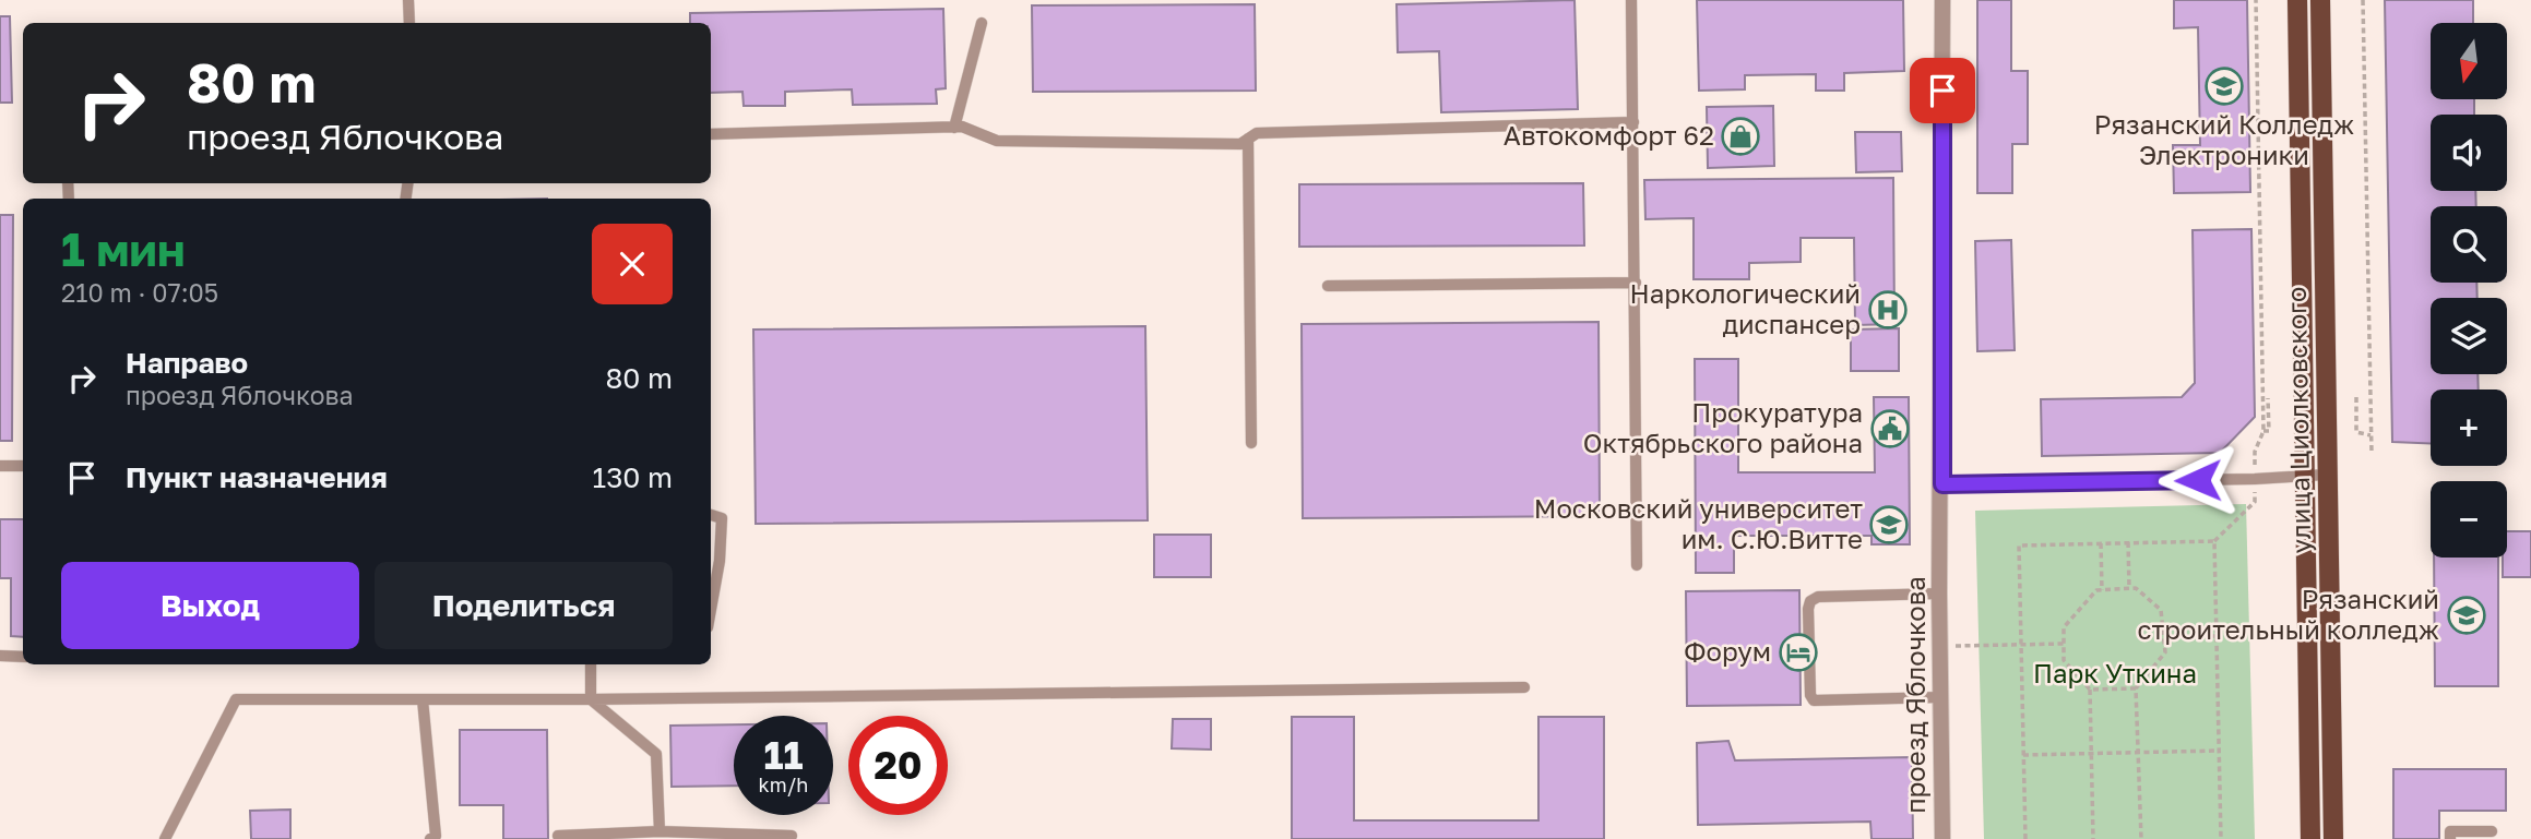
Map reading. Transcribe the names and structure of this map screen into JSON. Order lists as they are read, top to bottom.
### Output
{
  "streets": {
    "main road": ["улица Циолковского"],
    "street": ["проезд Яблочкова"]
  },
  "parks": ["Парк Уткина"],
  "places": {
    "school or university": ["Рязанский Колледж Электроники", "Московский университет им. С.Ю.Витте", "Рязанский строительный колледж"],
    "shop": ["Автокомфорт 62"],
    "hospital": ["Наркологический диспансер"],
    "public building": ["Прокуратура Октябрьского района"],
    "hotel": ["Форум"]
  },
  "north": "bottom",
  "page": {
    "map_buttons": ["+", "−"],
    "turn": ["80 m", "проезд Яблочкова"],
    "heading": ["1 мин", "210 m · 07:05"],
    "list": [
      {
        "name": "Направо",
        "note": "проезд Яблочкова",
        "value": "80 m"
      },
      {
        "name": "Пункт назначения",
        "value": "130 m"
      }
    ],
    "buttons": ["Выход", "Поделиться"],
    "speed": "11 km/h",
    "limit": "20"
  }
}
